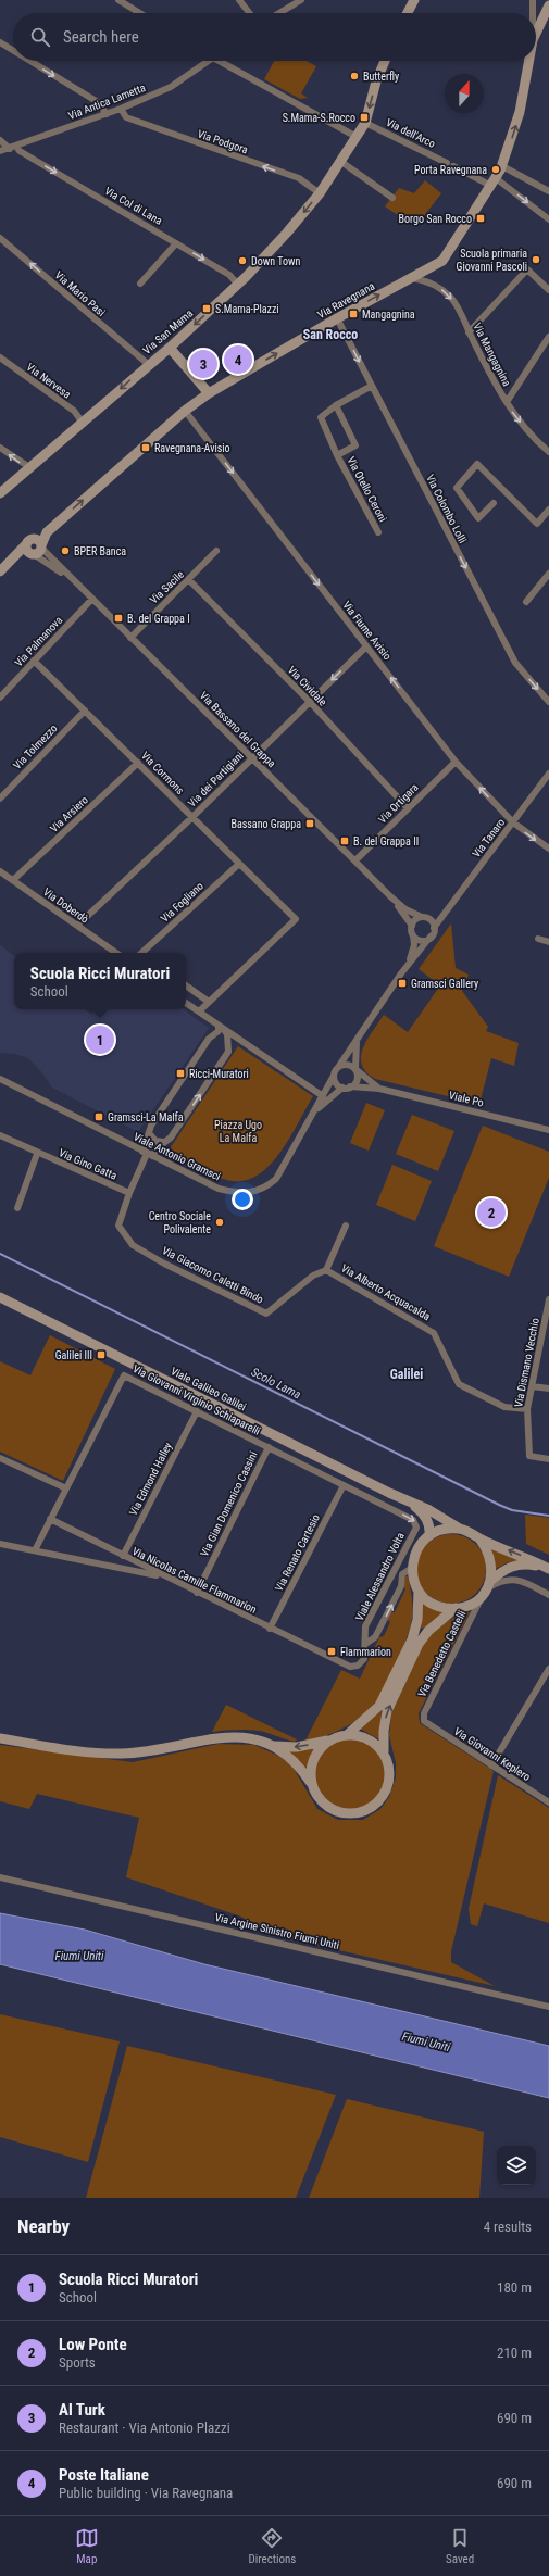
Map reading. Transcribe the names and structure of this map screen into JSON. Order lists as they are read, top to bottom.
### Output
{
  "streets": {
    "street": [
      "Via Antica Lametta",
      "Via dell'Arco",
      "Via Podgora",
      "Via Col di Lana",
      "Via Mario Pasi",
      "Via Ravegnana",
      "Via San Mama",
      "Via Mangagnina",
      "Via Nervesa",
      "Via Otello Ceroni",
      "Via Colombo Lolli",
      "Via Sacile",
      "Via Fiume Avisio",
      "Via Palmanova",
      "Via Cividale",
      "Via Bassano del Grappa",
      "Via Tolmezzo",
      "Via Cormons",
      "Via dei Partigiani",
      "Via Ortigara",
      "Via Arsiero",
      "Via Tanaro",
      "Via Fogliano",
      "Via Doberdò",
      "Viale Po",
      "Viale Antonio Gramsci",
      "Via Gino Gatta",
      "Via Giacomo Caletti Bindo",
      "Via Alberto Acquacalda",
      "Via Dismano Vecchio",
      "Viale Galileo Galilei",
      "Via Giovanni Virginio Schiaparelli",
      "Via Edmond Halley",
      "Via Gian Domenico Cassini",
      "Via Renato Cartesio",
      "Viale Alessandro Volta",
      "Via Nicolas Camille Flammarion",
      "Via Benedetto Castelli",
      "Via Giovanni Keplero",
      "Via Argine Sinistro Fiumi Uniti"
    ]
  },
  "crossings": [
    ["Via Antica Lametta", "Via Podgora"],
    ["Via Antica Lametta", "Via Col di Lana"],
    ["Via dell'Arco", "Via Ravegnana"],
    ["Via dell'Arco", "Via San Mama"],
    ["Via Podgora", "Via San Mama"],
    ["Via Col di Lana", "Via San Mama"],
    ["Via Mario Pasi", "Via San Mama"],
    ["Via Ravegnana", "Via Mangagnina"],
    ["Via Ravegnana", "Via Colombo Lolli"],
    ["Via Ravegnana", "Via Fiume Avisio"],
    ["Via Ravegnana", "Via Bassano del Grappa"],
    ["Via San Mama", "Via Nervesa"],
    ["Via Otello Ceroni", "Via Colombo Lolli"],
    ["Via Sacile", "Via Cividale"],
    ["Via Sacile", "Via Bassano del Grappa"],
    ["Via Fiume Avisio", "Via dei Partigiani"],
    ["Via Fiume Avisio", "Via Ortigara"],
    ["Via Fiume Avisio", "Via Tanaro"],
    ["Via Palmanova", "Via Bassano del Grappa"],
    ["Via Palmanova", "Via Cormons"],
    ["Via Cividale", "Via dei Partigiani"],
    ["Via Cividale", "Via Ortigara"],
    ["Via Bassano del Grappa", "Via dei Partigiani"],
    ["Via Bassano del Grappa", "Via Ortigara"],
    ["Via Bassano del Grappa", "Via Tanaro"],
    ["Via Tolmezzo", "Via Cormons"],
    ["Via Cormons", "Via dei Partigiani"],
    ["Via Cormons", "Via Arsiero"],
    ["Via Cormons", "Via Fogliano"],
    ["Via dei Partigiani", "Via Doberdò"],
    ["Via Arsiero", "Via Doberdò"],
    ["Viale Po", "Viale Antonio Gramsci"],
    ["Viale Antonio Gramsci", "Via Giacomo Caletti Bindo"],
    ["Via Gino Gatta", "Via Giacomo Caletti Bindo"],
    ["Via Giacomo Caletti Bindo", "Via Alberto Acquacalda"],
    ["Via Alberto Acquacalda", "Via Dismano Vecchio"],
    ["Via Giovanni Virginio Schiaparelli", "Via Edmond Halley"],
    ["Via Giovanni Virginio Schiaparelli", "Via Gian Domenico Cassini"],
    ["Via Giovanni Virginio Schiaparelli", "Via Renato Cartesio"],
    ["Via Giovanni Virginio Schiaparelli", "Viale Alessandro Volta"],
    ["Via Giovanni Virginio Schiaparelli", "Via Nicolas Camille Flammarion"],
    ["Via Edmond Halley", "Via Nicolas Camille Flammarion"],
    ["Via Gian Domenico Cassini", "Via Nicolas Camille Flammarion"],
    ["Via Renato Cartesio", "Viale Alessandro Volta"],
    ["Via Renato Cartesio", "Via Nicolas Camille Flammarion"],
    ["Viale Alessandro Volta", "Via Nicolas Camille Flammarion"],
    ["Viale Alessandro Volta", "Via Benedetto Castelli"],
    ["Via Benedetto Castelli", "Via Giovanni Keplero"]
  ],
  "one_way": [
    "Via Podgora",
    "Via Col di Lana",
    "Via Mario Pasi",
    "Via Ravegnana",
    "Via San Mama",
    "Via Mangagnina",
    "Via Colombo Lolli"
  ],
  "districts": ["San Rocco", "Galilei"],
  "water": ["Scolo Lama", "Fiumi Uniti"],
  "parks": ["Piazza Ugo La Malfa"],
  "places": {
    "other": [
      "Butterfly",
      "Porta Ravegnana",
      "Scuola primaria Giovanni Pascoli",
      "Down Town",
      "BPER Banca",
      "Centro Sociale Polivalente"
    ],
    "transit": [
      "S.Mama-S.Rocco",
      "Borgo San Rocco",
      "S.Mama-Plazzi",
      "Mangagnina",
      "Ravegnana-Avisio",
      "B. del Grappa I",
      "Bassano Grappa",
      "B. del Grappa II",
      "Gramsci Gallery",
      "Ricci-Muratori",
      "Gramsci-La Malfa",
      "Galilei III",
      "Flammarion"
    ]
  },
  "north": "top",
  "page": {
    "search": "Search here",
    "pins": [
      "4",
      "3",
      "1",
      "2"
    ],
    "popup": ["Scuola Ricci Muratori", "School"],
    "heading": ["Nearby", "4 results"],
    "list": [
      {
        "mark": "1",
        "name": "Scuola Ricci Muratori",
        "note": "School",
        "value": "180 m"
      },
      {
        "mark": "2",
        "name": "Low Ponte",
        "note": "Sports",
        "value": "210 m"
      },
      {
        "mark": "3",
        "name": "Al Turk",
        "note": "Restaurant · Via Antonio Plazzi",
        "value": "690 m"
      },
      {
        "mark": "4",
        "name": "Poste Italiane",
        "note": "Public building · Via Ravegnana",
        "value": "690 m"
      }
    ],
    "nav": ["Map", "Directions", "Saved"]
  }
}
